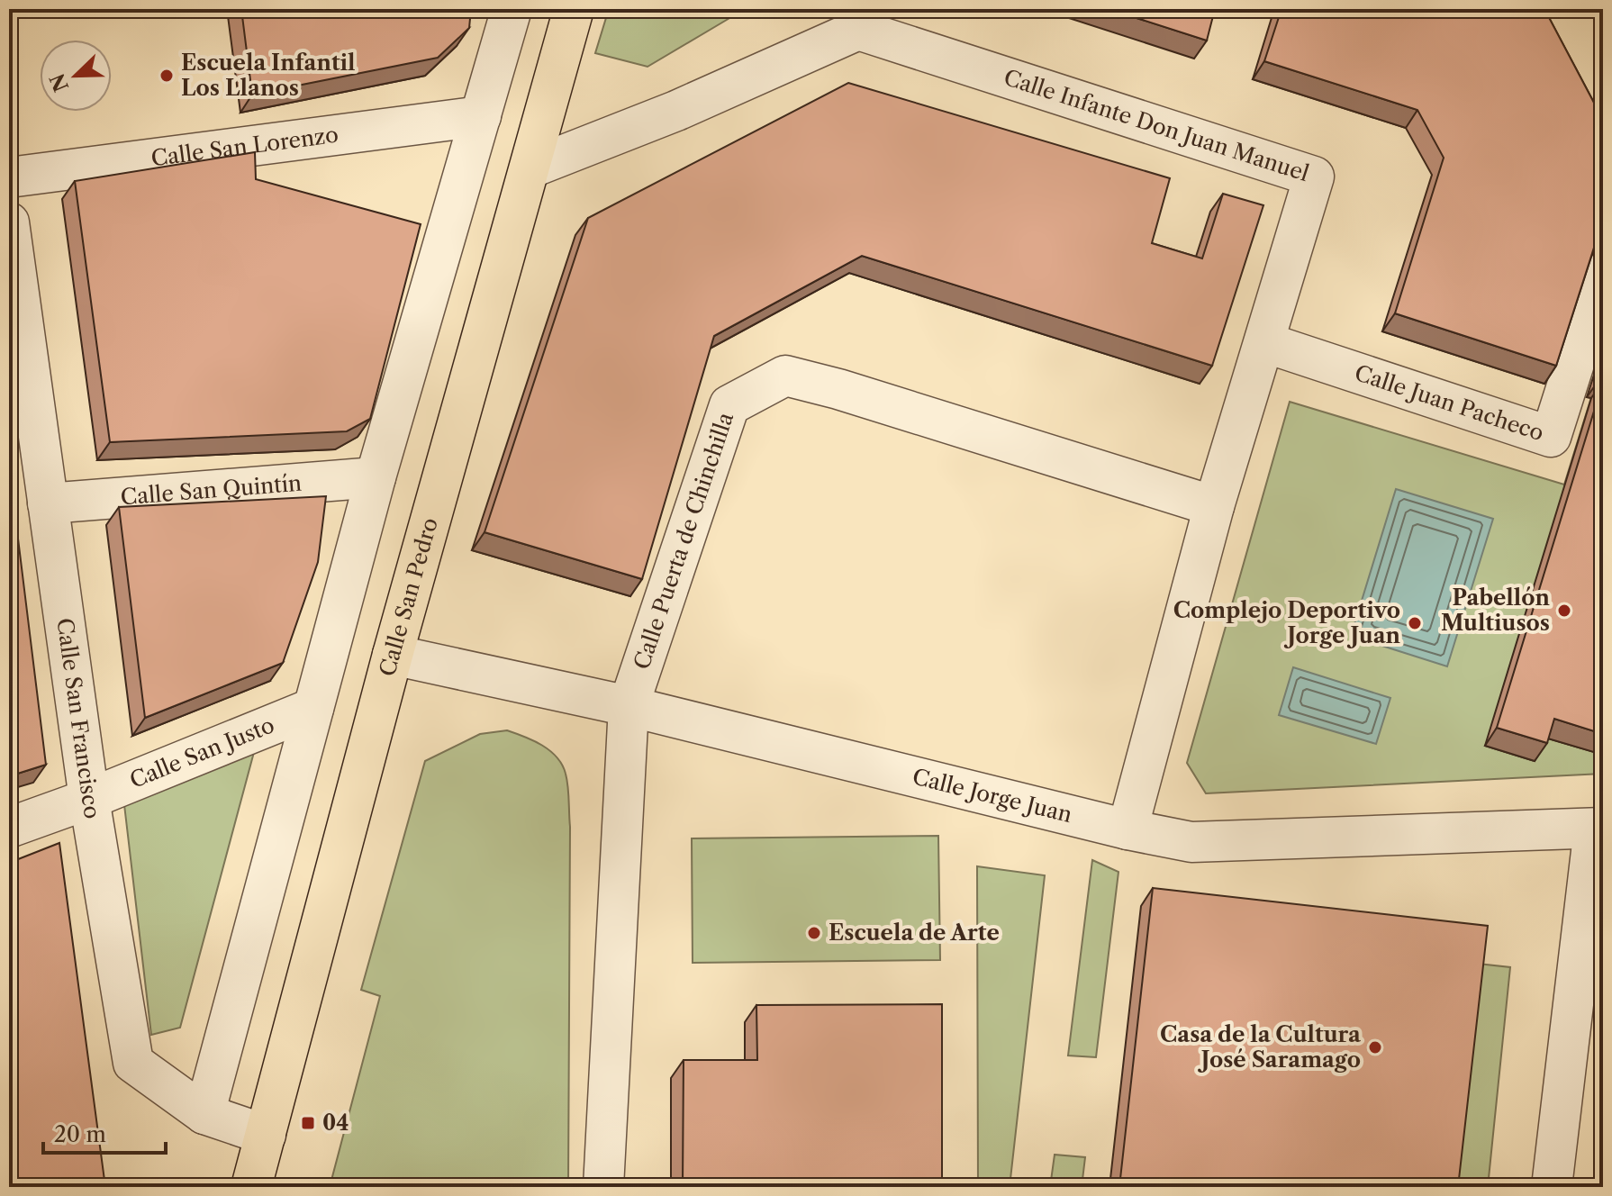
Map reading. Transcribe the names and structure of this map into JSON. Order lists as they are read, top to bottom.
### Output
{
  "streets": {
    "main road": ["Calle San Pedro"],
    "street": [
      "Calle Infante Don Juan Manuel",
      "Calle San Lorenzo",
      "Calle Juan Pacheco",
      "Calle San Quintín",
      "Calle Puerta de Chinchilla",
      "Calle San Francisco",
      "Calle San Justo",
      "Calle Jorge Juan"
    ]
  },
  "crossings": [
    ["Calle Infante Don Juan Manuel", "Calle Juan Pacheco"],
    ["Calle Infante Don Juan Manuel", "Calle Puerta de Chinchilla"],
    ["Calle Infante Don Juan Manuel", "Calle San Pedro"],
    ["Calle Infante Don Juan Manuel", "Calle Jorge Juan"],
    ["Calle San Quintín", "Calle San Francisco"],
    ["Calle Puerta de Chinchilla", "Calle Jorge Juan"],
    ["Calle San Pedro", "Calle San Francisco"],
    ["Calle San Pedro", "Calle Jorge Juan"],
    ["Calle San Francisco", "Calle San Justo"]
  ],
  "places": {
    "other": [
      "Escuela Infantil Los Llanos",
      "Pabellón Multiusos",
      "Complejo Deportivo Jorge Juan",
      "Escuela de Arte",
      "Casa de la Cultura José Saramago"
    ],
    "transit": ["04"]
  },
  "scale_bar": "20 m",
  "north": "bottom left"
}
